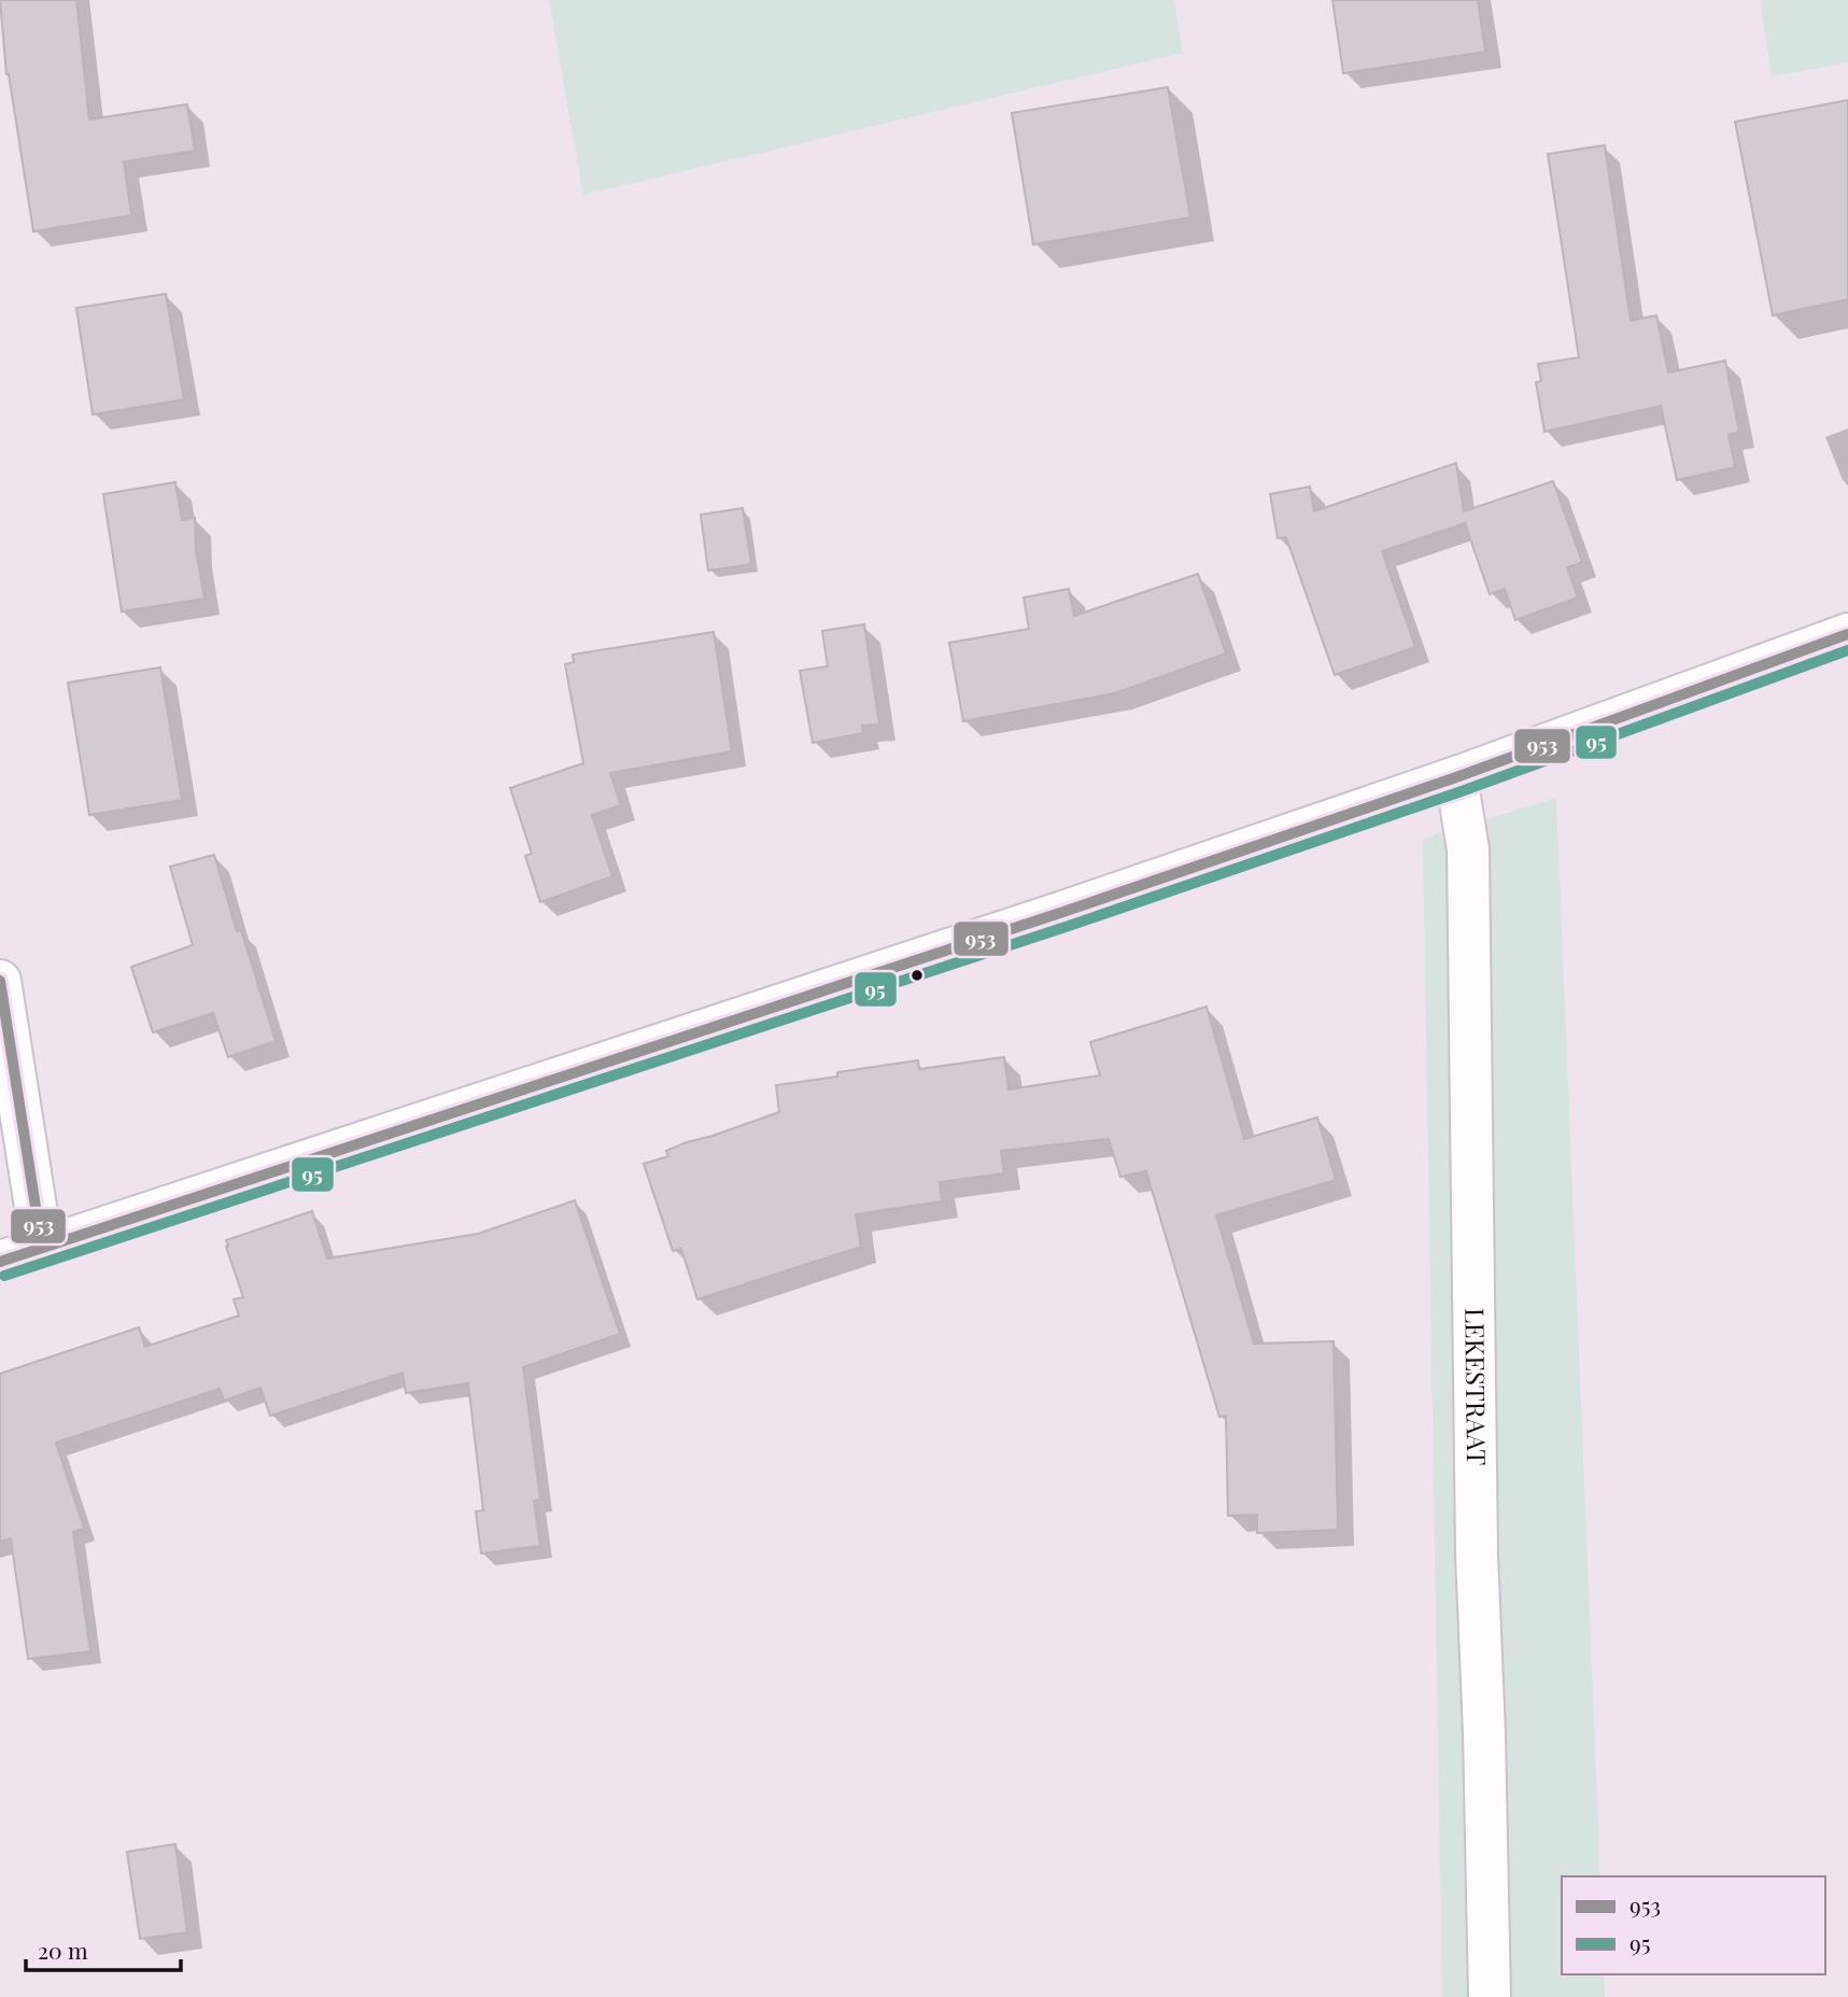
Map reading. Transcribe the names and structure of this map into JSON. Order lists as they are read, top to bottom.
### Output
{
  "streets": {
    "street": ["LEKESTRAAT"]
  },
  "lines": ["transit line 953", "transit line 95"],
  "legend": ["953", "95"],
  "scale_bar": "20 m"
}
